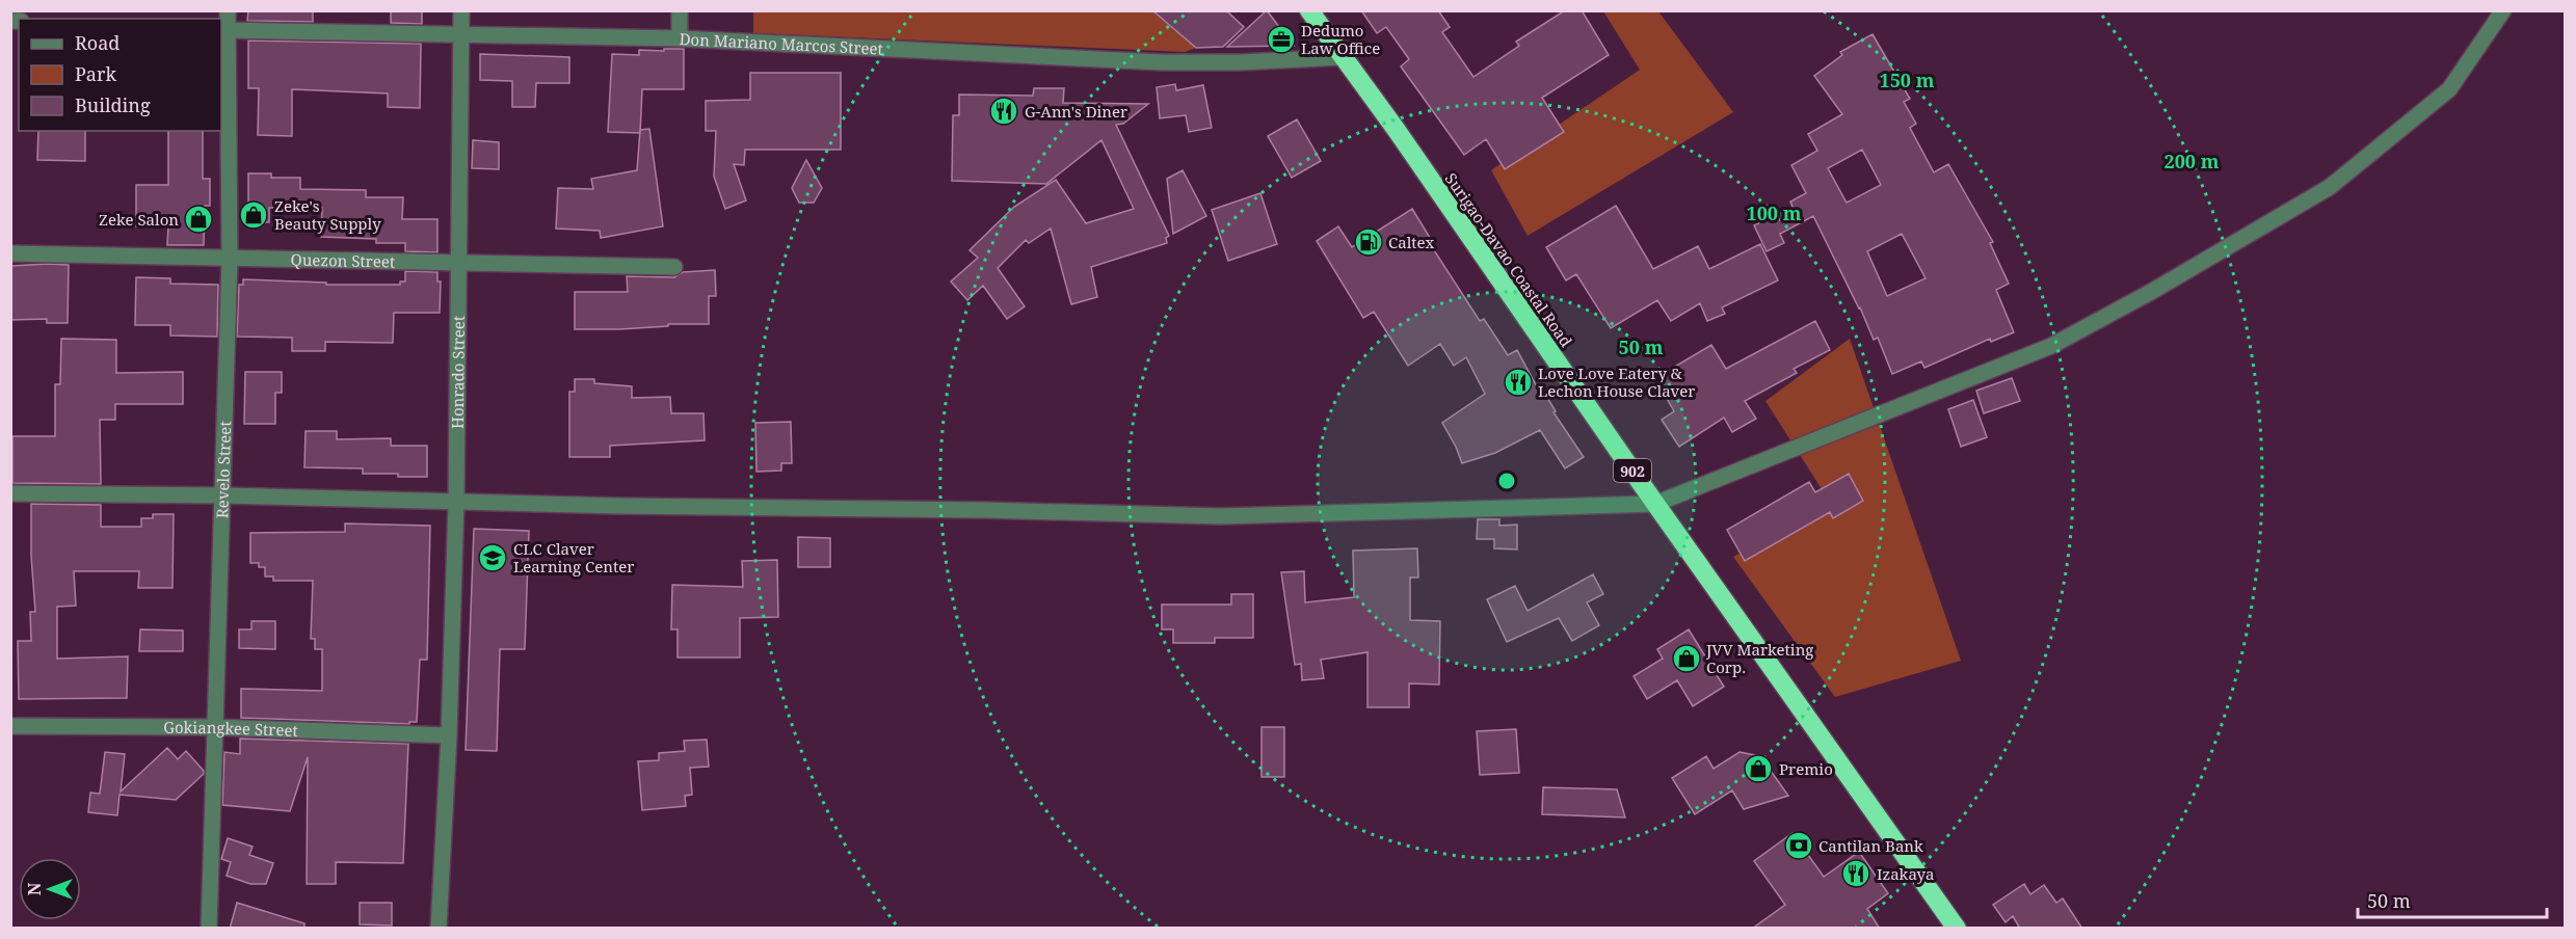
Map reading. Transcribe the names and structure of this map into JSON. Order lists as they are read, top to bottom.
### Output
{
  "streets": {
    "highway": ["Surigao-Davao Coastal Road", "902"],
    "street": [
      "Don Mariano Marcos Street",
      "Quezon Street",
      "Honrado Street",
      "Revelo Street",
      "Gokiangkee Street"
    ]
  },
  "crossings": [
    ["Don Mariano Marcos Street", "Surigao-Davao Coastal Road"],
    ["Don Mariano Marcos Street", "Honrado Street"],
    ["Don Mariano Marcos Street", "Revelo Street"],
    ["Quezon Street", "Honrado Street"],
    ["Quezon Street", "Revelo Street"],
    ["Honrado Street", "Gokiangkee Street"],
    ["Revelo Street", "Gokiangkee Street"]
  ],
  "places": {
    "office": ["Dedumo Law Office"],
    "restaurant": ["G-Ann's Diner", "Love Love Eatery & Lechon House Claver", "Izakaya"],
    "shop": [
      "Zeke's Beauty Supply",
      "Zeke Salon",
      "JVV Marketing Corp.",
      "Premio"
    ],
    "fuel station": ["Caltex"],
    "school or university": ["CLC Claver Learning Center"],
    "bank": ["Cantilan Bank"]
  },
  "legend": ["Road", "Park", "Building"],
  "scale_bar": "50 m",
  "north": "left",
  "rings": [
    "150 m",
    "200 m",
    "100 m",
    "50 m"
  ]
}
